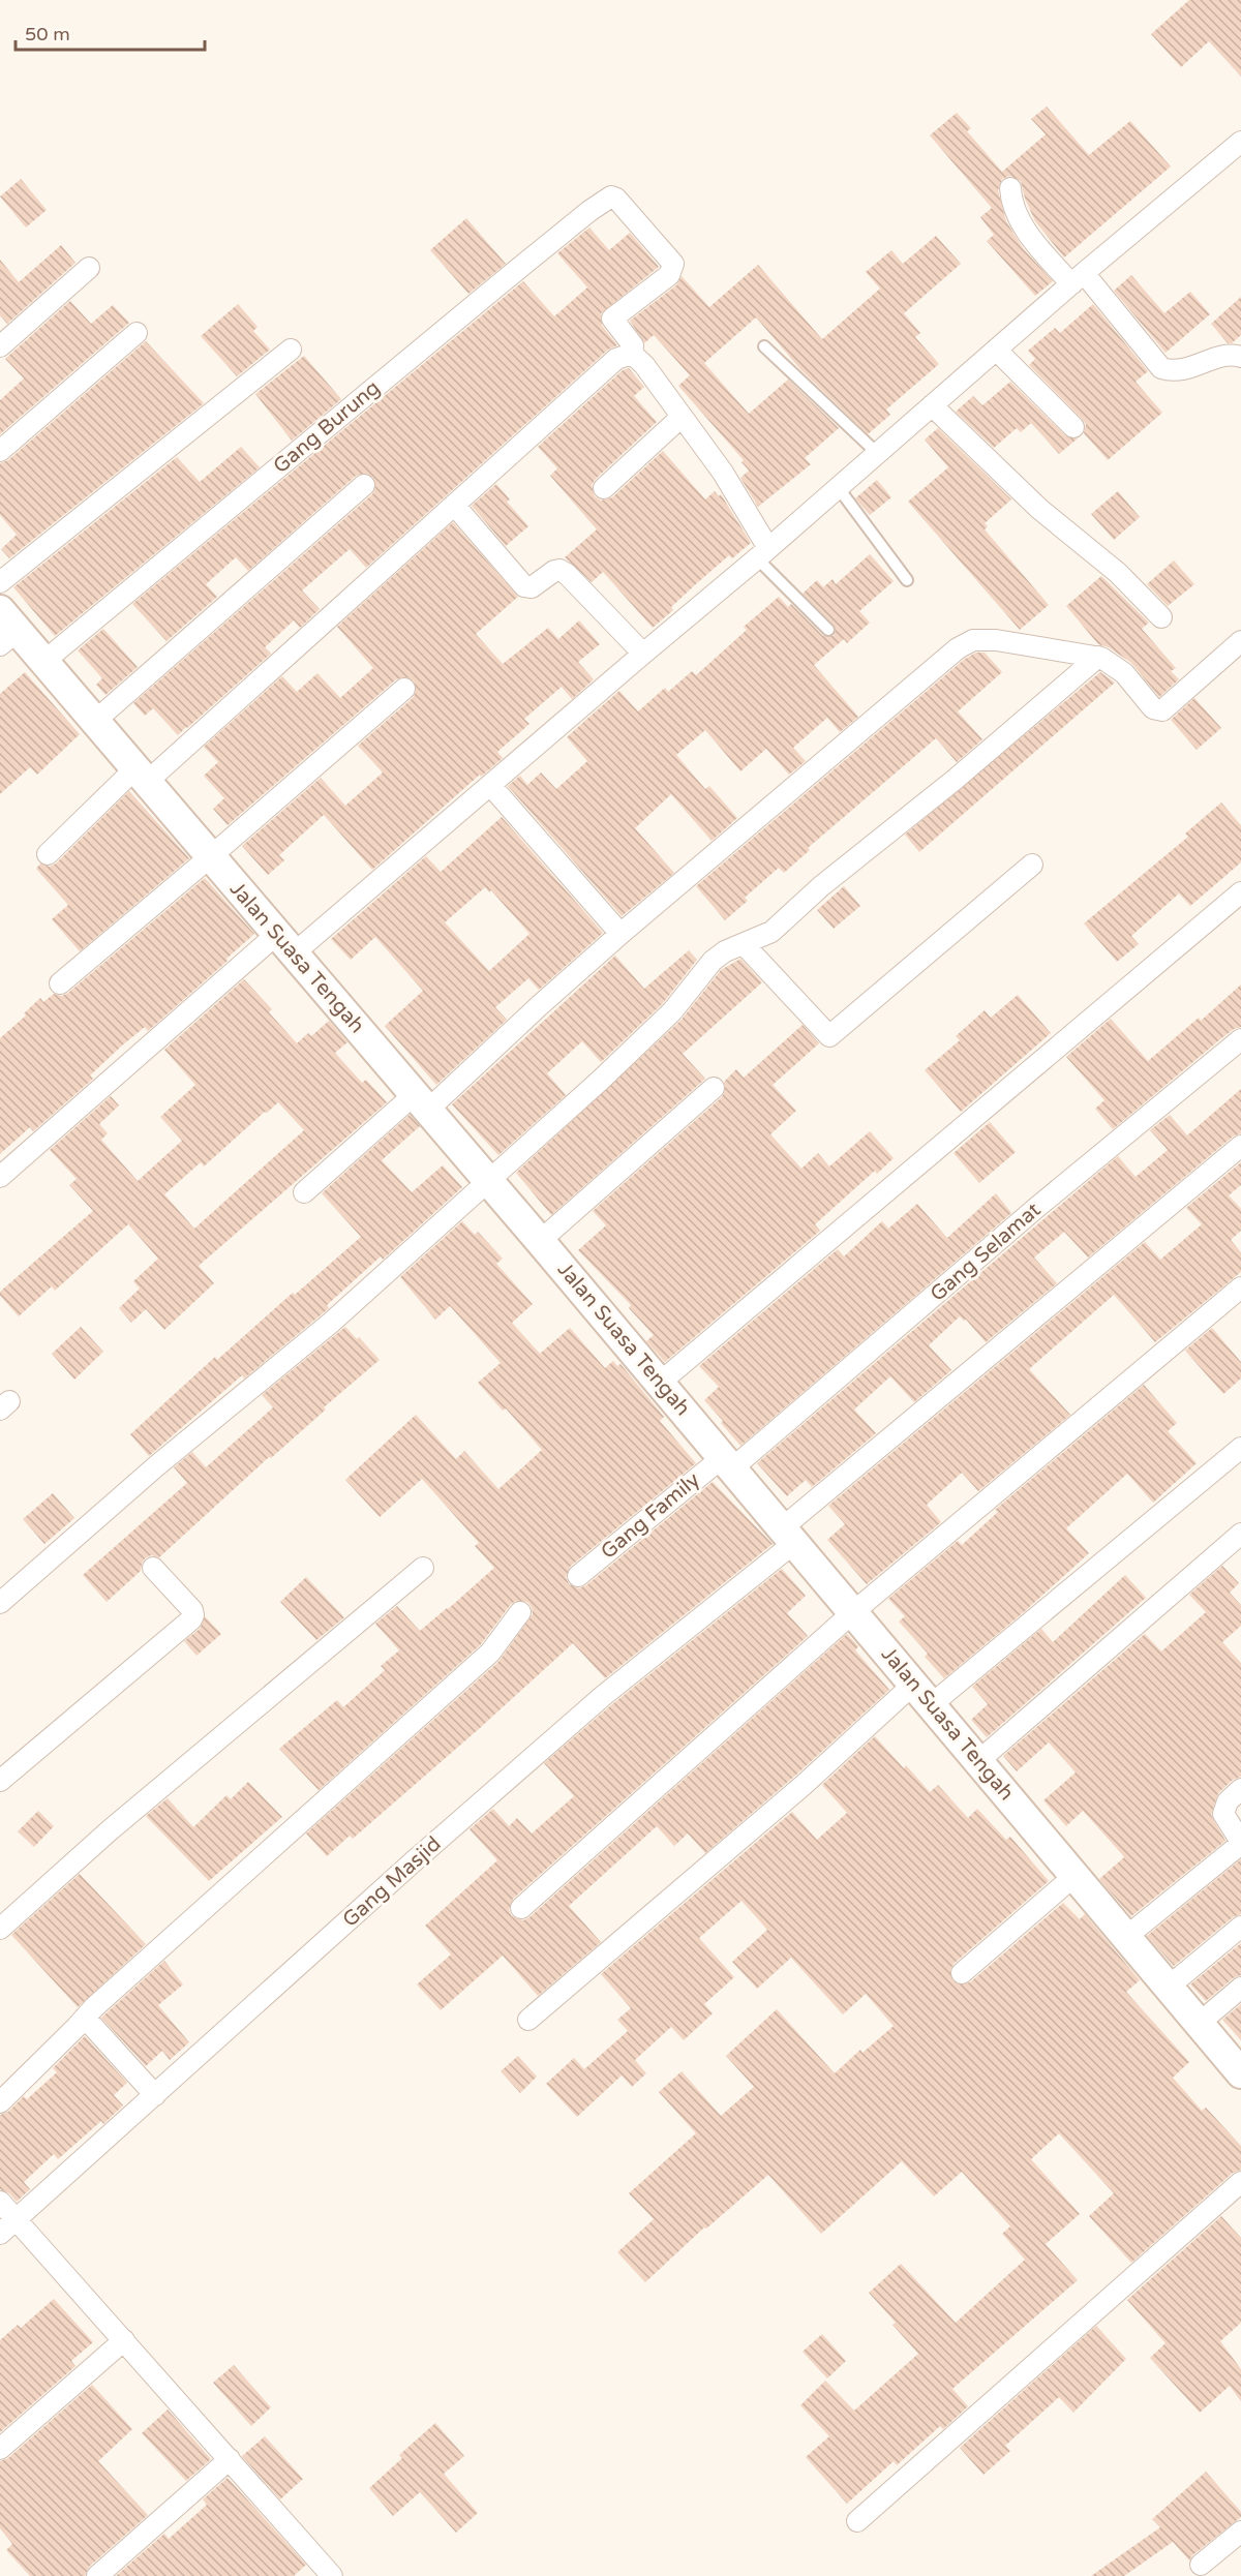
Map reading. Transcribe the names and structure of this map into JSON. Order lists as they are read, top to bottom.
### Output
{
  "streets": {
    "street": [
      "Gang Burung",
      "Jalan Suasa Tengah",
      "Gang Selamat",
      "Gang Family",
      "Gang Masjid"
    ]
  },
  "crossings": [
    ["Gang Burung", "Jalan Suasa Tengah"],
    ["Jalan Suasa Tengah", "Gang Selamat"],
    ["Jalan Suasa Tengah", "Gang Family"],
    ["Jalan Suasa Tengah", "Gang Masjid"],
    ["Gang Selamat", "Gang Family"]
  ],
  "scale_bar": "50 m"
}
